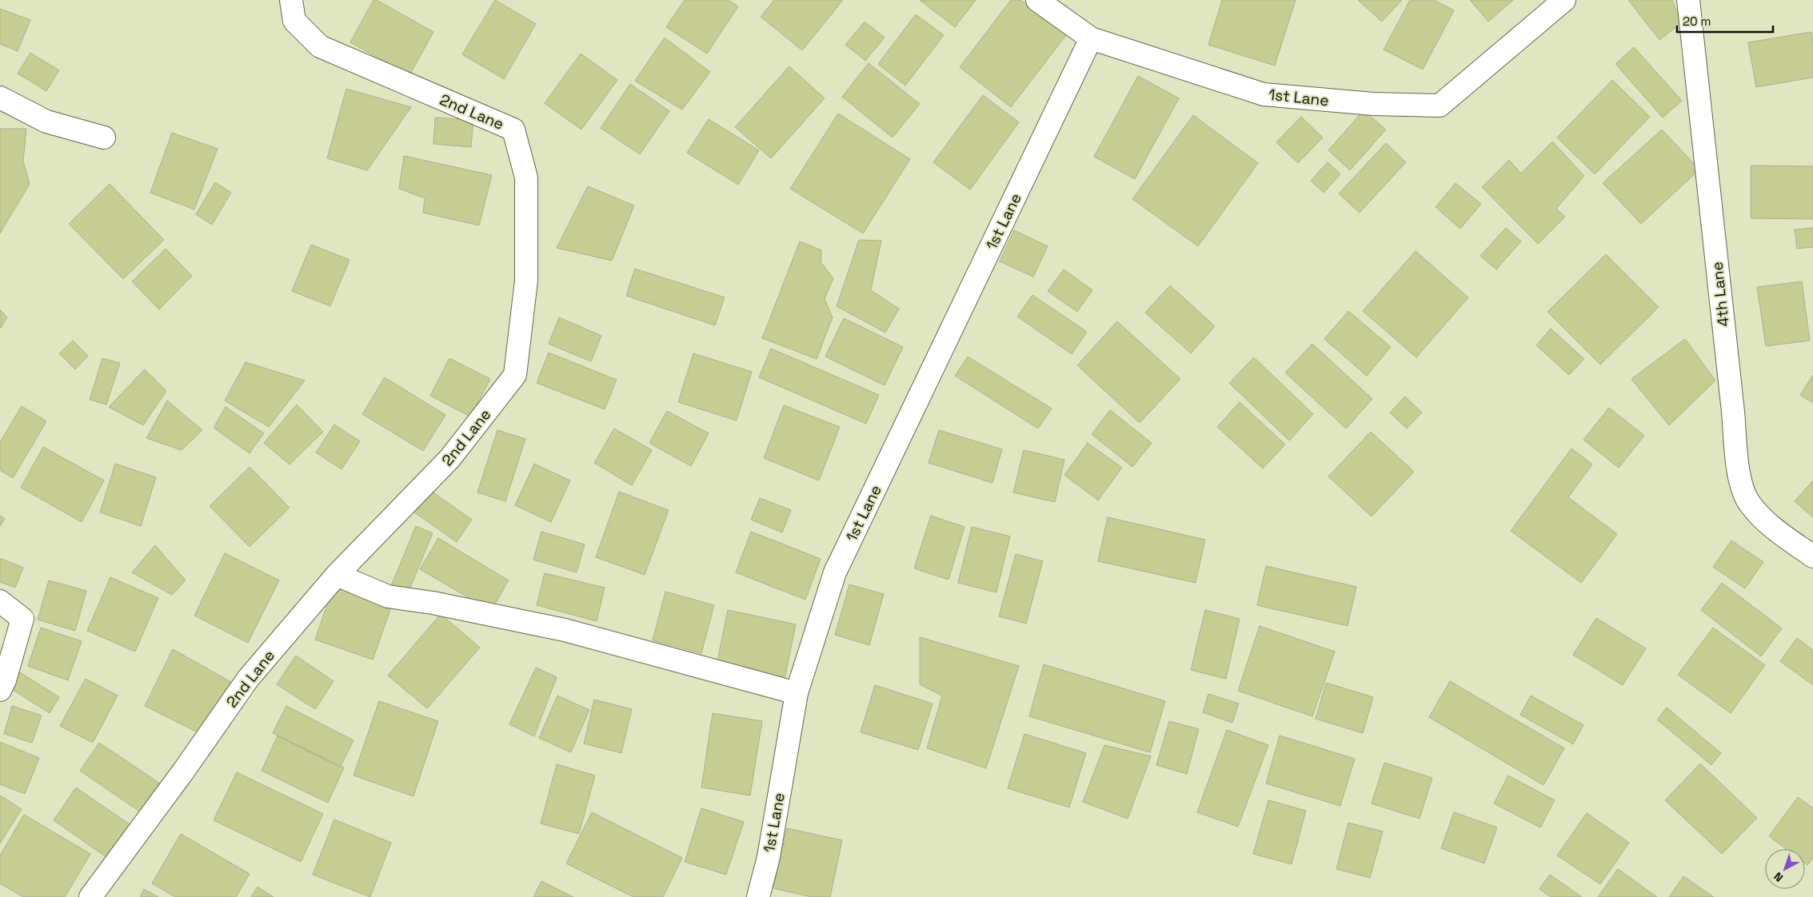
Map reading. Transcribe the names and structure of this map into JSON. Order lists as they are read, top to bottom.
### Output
{
  "streets": {
    "street": ["1st Lane", "2nd Lane", "4th Lane"]
  },
  "scale_bar": "20 m",
  "north": "bottom left"
}
